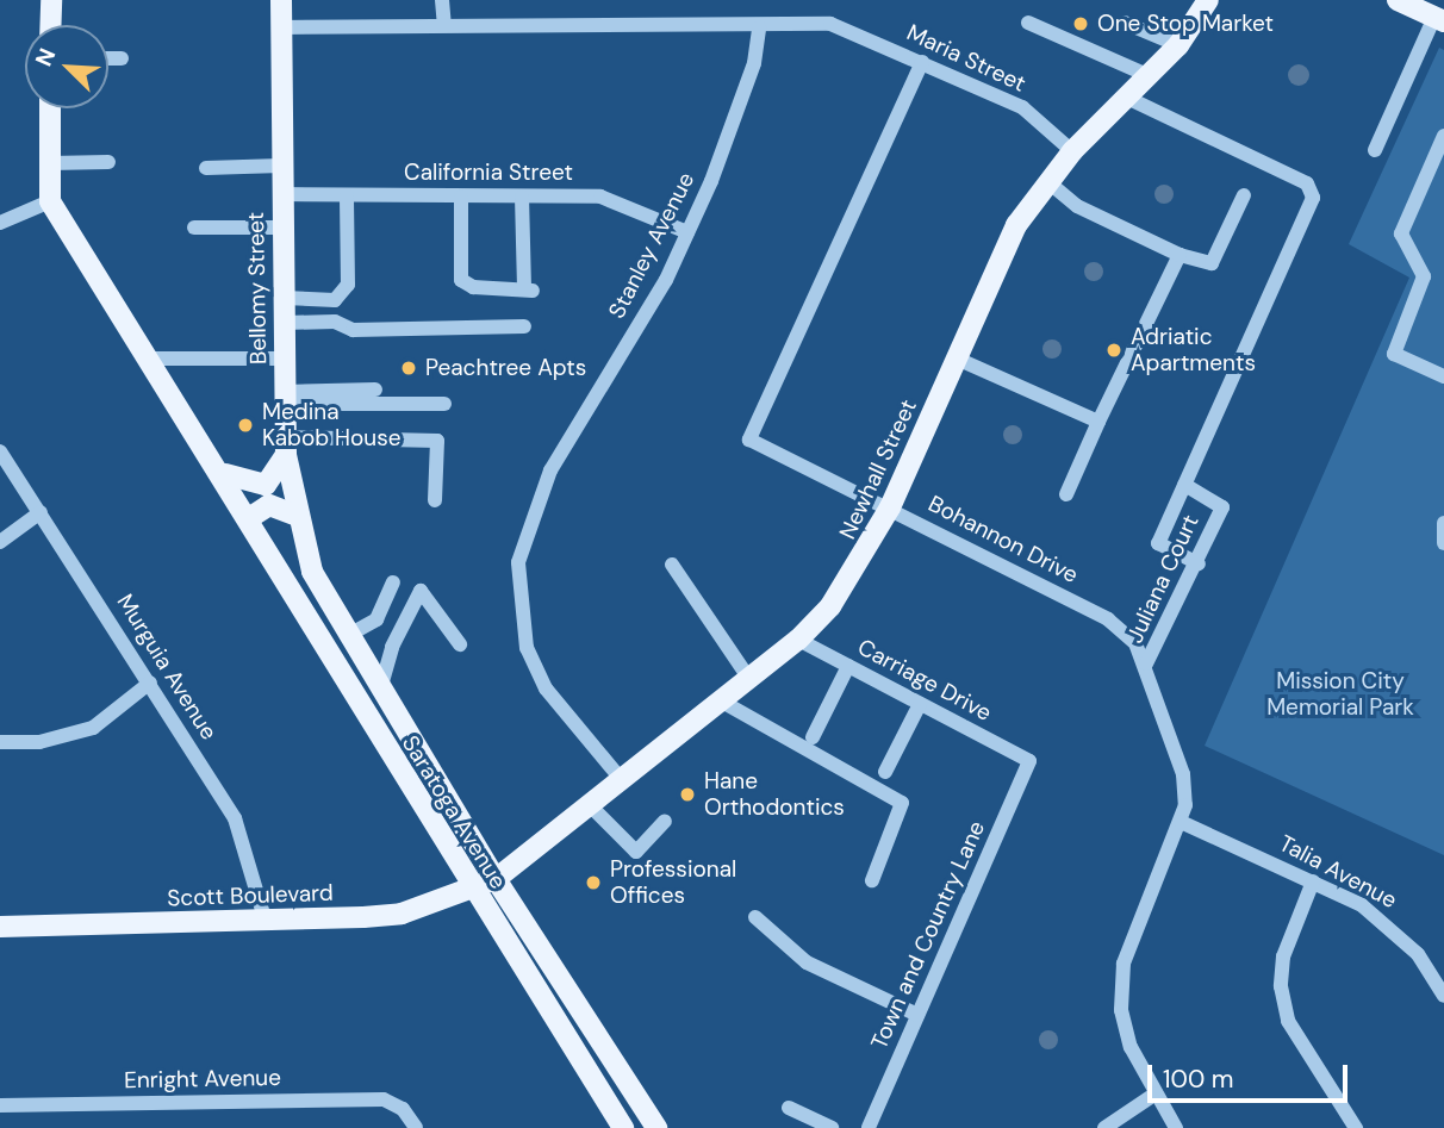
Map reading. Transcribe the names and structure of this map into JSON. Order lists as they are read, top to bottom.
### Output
{
  "streets": {
    "main road": [
      "Bellomy Street",
      "Newhall Street",
      "Saratoga Avenue",
      "Scott Boulevard"
    ],
    "street": [
      "Maria Street",
      "California Street",
      "Stanley Avenue",
      "Bohannon Drive",
      "Juliana Court",
      "Murguia Avenue",
      "Carriage Drive",
      "Talia Avenue",
      "Town and Country Lane",
      "Enright Avenue"
    ]
  },
  "crossings": [
    ["Maria Street", "Stanley Avenue"],
    ["Maria Street", "Bellomy Street"],
    ["Maria Street", "Newhall Street"],
    ["Maria Street", "Bohannon Drive"],
    ["California Street", "Stanley Avenue"],
    ["California Street", "Bellomy Street"],
    ["Stanley Avenue", "Newhall Street"],
    ["Bellomy Street", "Saratoga Avenue"],
    ["Newhall Street", "Bohannon Drive"],
    ["Newhall Street", "Carriage Drive"],
    ["Newhall Street", "Saratoga Avenue"],
    ["Newhall Street", "Scott Boulevard"],
    ["Bohannon Drive", "Juliana Court"],
    ["Bohannon Drive", "Talia Avenue"],
    ["Murguia Avenue", "Scott Boulevard"],
    ["Carriage Drive", "Town and Country Lane"],
    ["Saratoga Avenue", "Scott Boulevard"]
  ],
  "parks": ["Mission City Memorial Park"],
  "places": [
    "One Stop Market",
    "Adriatic Apartments",
    "Peachtree Apts",
    "Medina Kabob House",
    "Hane Orthodontics",
    "Professional Offices"
  ],
  "scale_bar": "100 m",
  "north": "top left"
}
